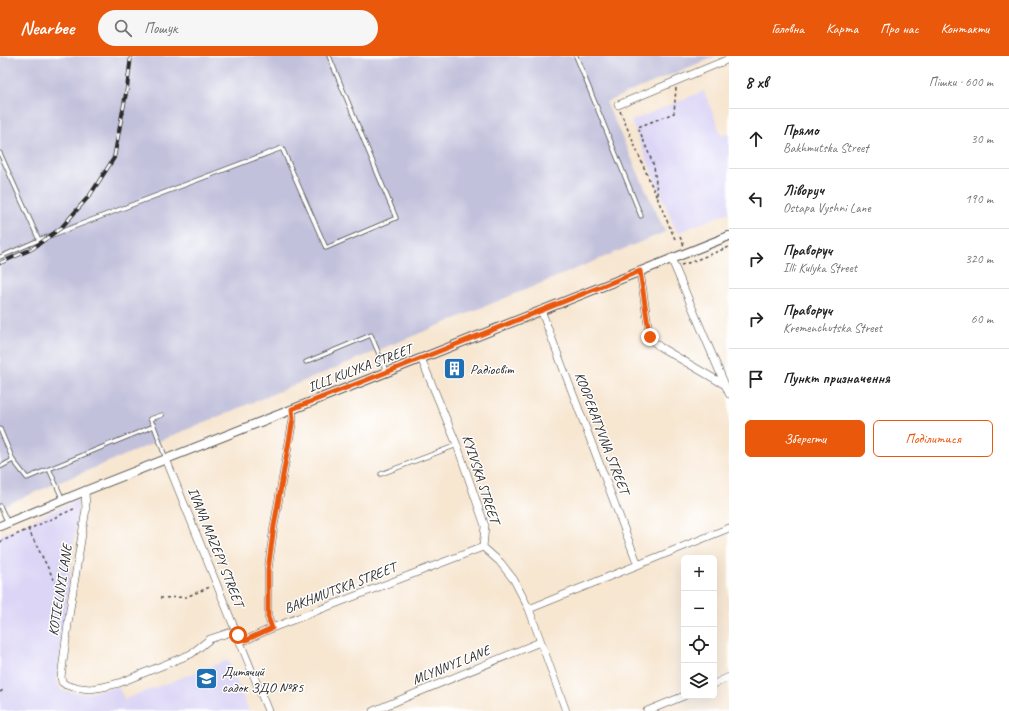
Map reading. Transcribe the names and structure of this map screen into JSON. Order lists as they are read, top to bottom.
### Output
{
  "streets": {
    "street": [
      "ILLI KULYKA STREET",
      "KOOPERATYVNA STREET",
      "KYIVSKA STREET",
      "IVANA MAZEPY STREET",
      "BAKHMUTSKA STREET",
      "KOTIELNYI LANE",
      "MLYNNYI LANE"
    ]
  },
  "crossings": [
    ["ILLI KULYKA STREET", "KOOPERATYVNA STREET"],
    ["ILLI KULYKA STREET", "KYIVSKA STREET"],
    ["ILLI KULYKA STREET", "IVANA MAZEPY STREET"],
    ["ILLI KULYKA STREET", "KOTIELNYI LANE"],
    ["KYIVSKA STREET", "BAKHMUTSKA STREET"],
    ["IVANA MAZEPY STREET", "BAKHMUTSKA STREET"],
    ["BAKHMUTSKA STREET", "KOTIELNYI LANE"]
  ],
  "places": {
    "building": ["Радіосвіт"],
    "school or university": ["Дитячий садок ЗДО №85"]
  },
  "page": {
    "header": "Nearbee",
    "search": "Пошук",
    "nav": [
      "Головна",
      "Карта",
      "Про нас",
      "Контакти"
    ],
    "heading": ["8 хв", "Пішки · 600 m"],
    "list": [
      ["Прямо", "Bakhmutska Street", "30 m"],
      ["Ліворуч", "Ostapa Vyshni Lane", "190 m"],
      ["Праворуч", "Illi Kulyka Street", "320 m"],
      ["Праворуч", "Kremenchutska Street", "60 m"],
      "Пункт призначення"
    ],
    "buttons": ["Зберегти", "Поділитися"],
    "map_buttons": ["+", "−"]
  }
}
